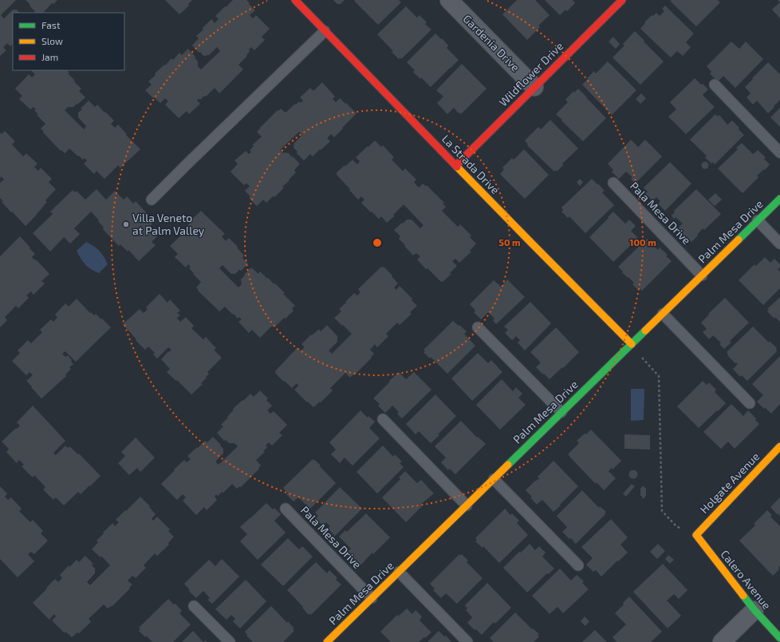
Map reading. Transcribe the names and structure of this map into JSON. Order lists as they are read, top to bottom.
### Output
{
  "streets": {
    "street": [
      "Gardenia Drive",
      "Wildflower Drive",
      "La Strada Drive",
      "Palm Mesa Drive",
      "Holgate Avenue",
      "Calero Avenue"
    ],
    "lane": ["Pala Mesa Drive"]
  },
  "crossings": [
    ["Gardenia Drive", "Wildflower Drive"],
    ["Wildflower Drive", "La Strada Drive"],
    ["La Strada Drive", "Palm Mesa Drive"],
    ["Pala Mesa Drive", "Palm Mesa Drive"],
    ["Holgate Avenue", "Calero Avenue"]
  ],
  "places": ["Villa Veneto at Palm Valley"],
  "legend": ["Fast", "Slow", "Jam"],
  "rings": ["50 m", "100 m"]
}
